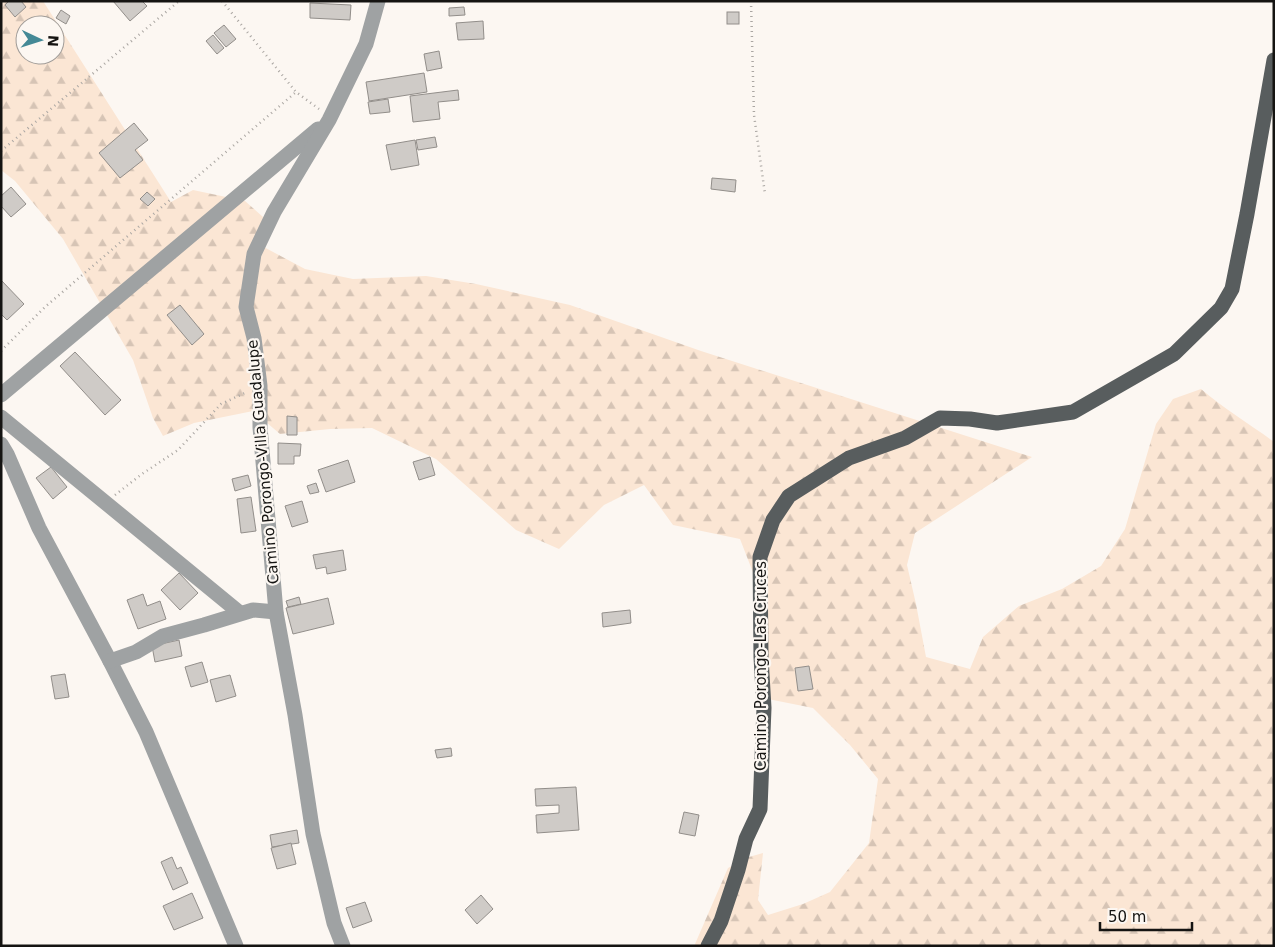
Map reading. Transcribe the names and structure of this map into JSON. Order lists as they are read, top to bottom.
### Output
{
  "streets": {
    "main road": ["Camino Porongo-Las Cruces"],
    "street": ["Camino Porongo-Villa Guadalupe"]
  },
  "scale_bar": "50 m",
  "north": "right"
}
